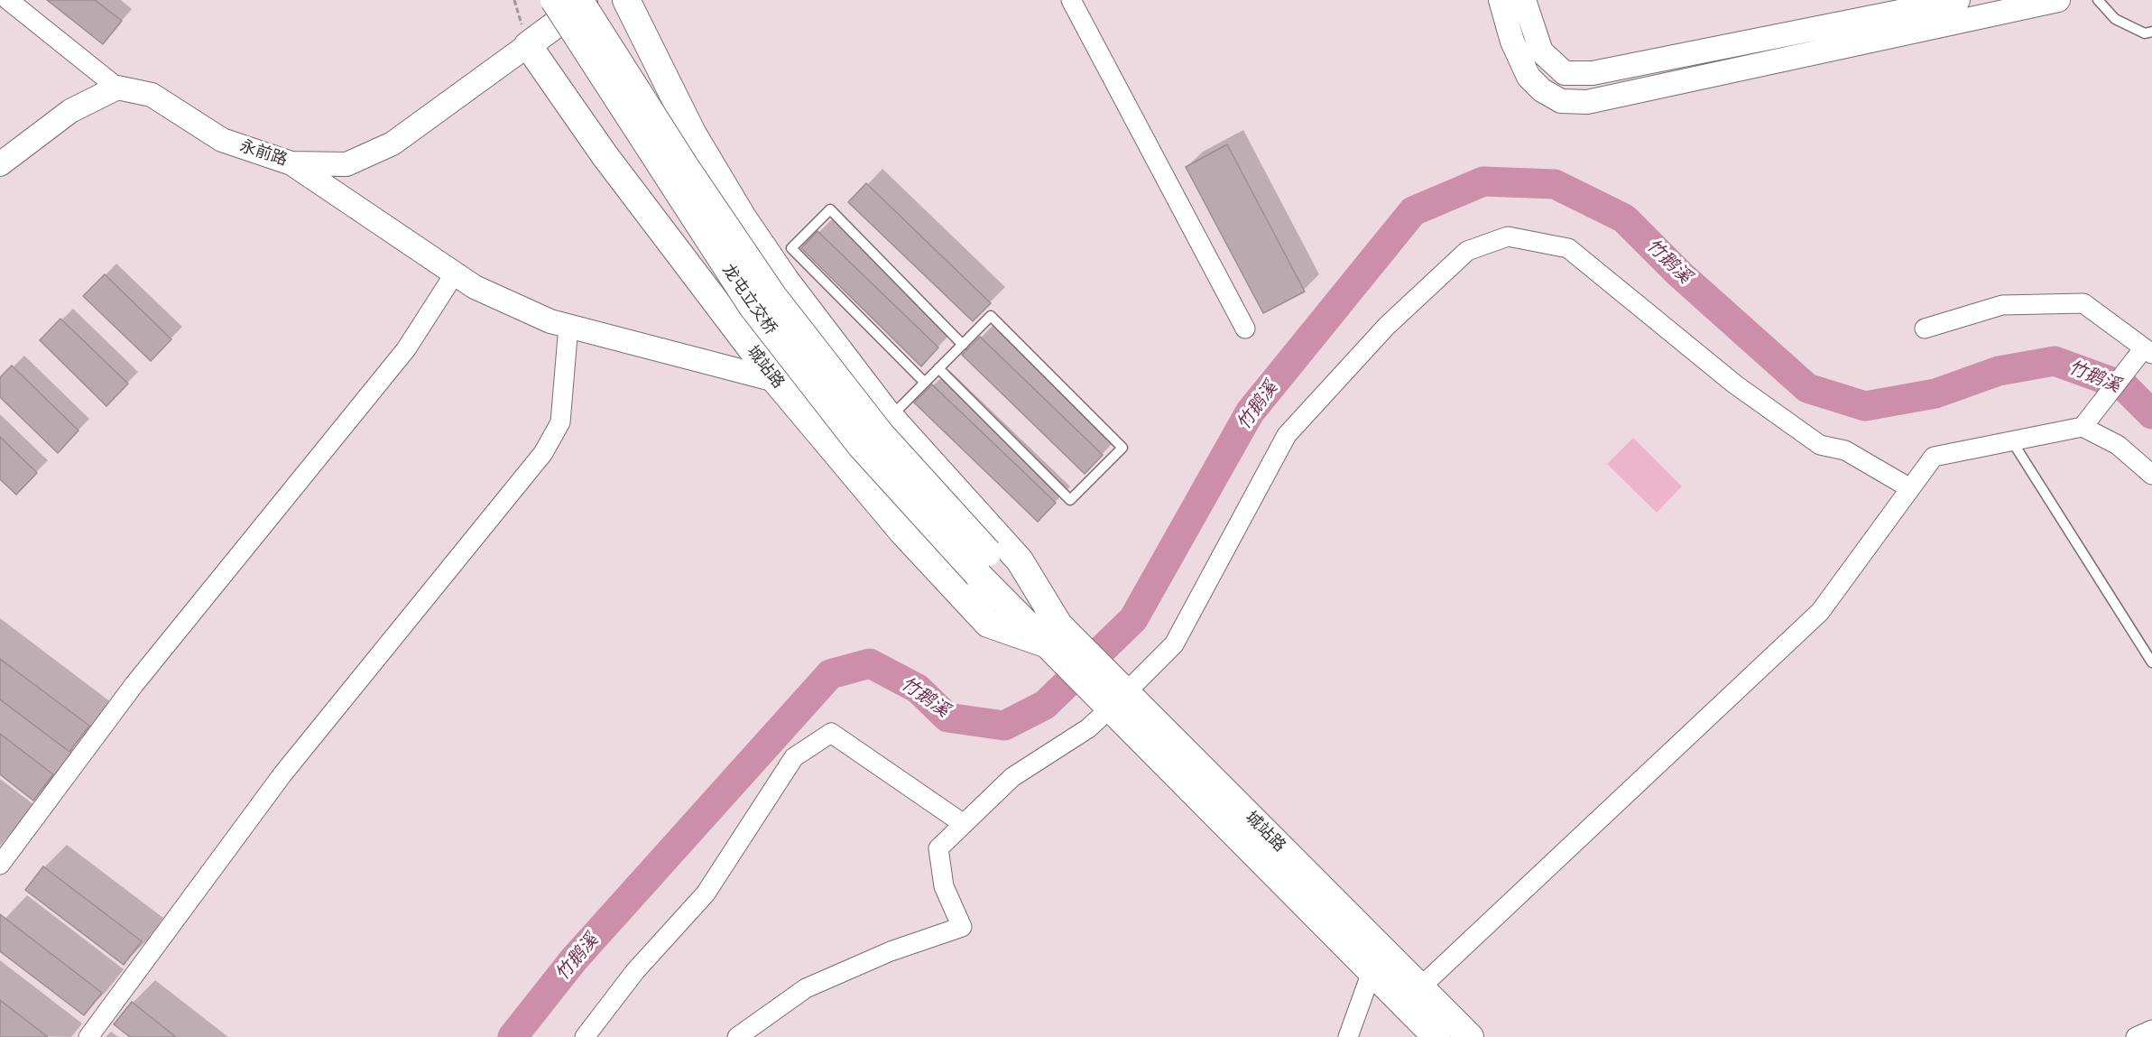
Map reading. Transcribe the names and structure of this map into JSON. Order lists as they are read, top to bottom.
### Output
{
  "streets": {
    "main road": ["龙屯立交桥", "城站路"],
    "street": ["永前路"]
  },
  "crossings": [
    ["永前路", "城站路"],
    ["龙屯立交桥", "城站路"]
  ],
  "water": ["竹鹅溪"]
}
